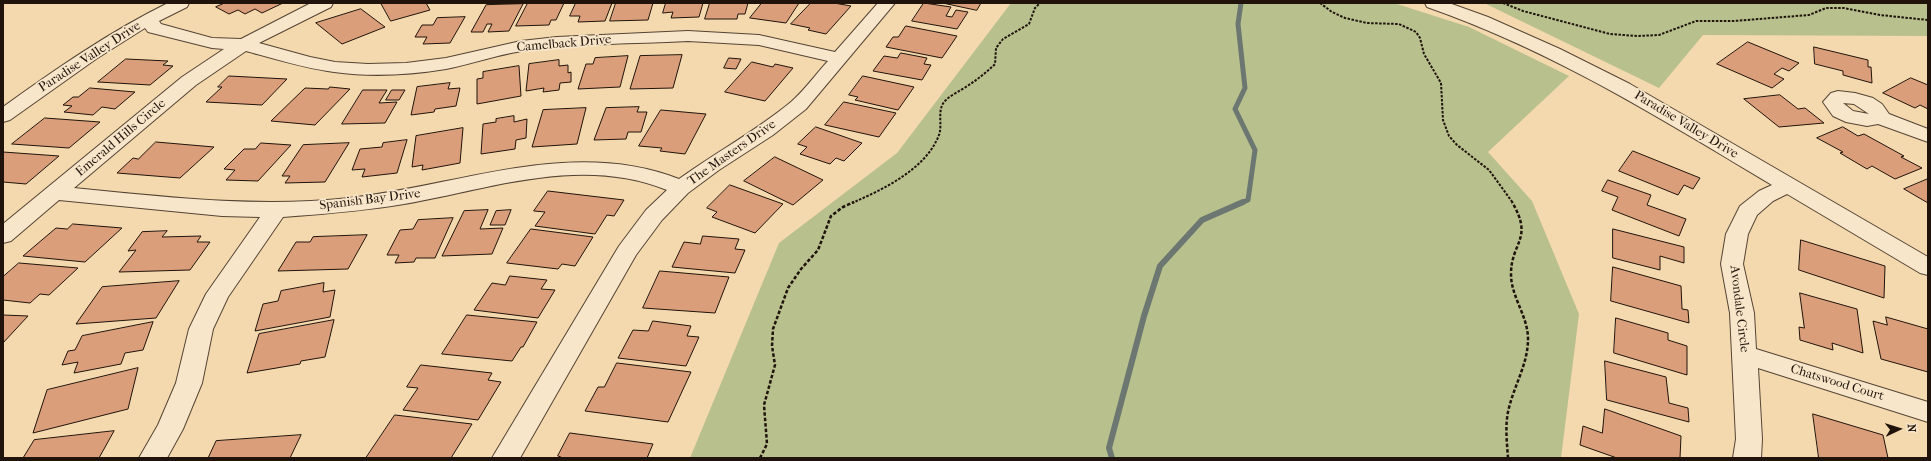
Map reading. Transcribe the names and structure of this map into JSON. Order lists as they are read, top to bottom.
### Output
{
  "streets": {
    "street": [
      "Camelback Drive",
      "Paradise Valley Drive",
      "Emerald Hills Circle",
      "The Masters Drive",
      "Spanish Bay Drive",
      "Avondale Circle",
      "Chatswood Court"
    ]
  },
  "crossings": [
    ["Camelback Drive", "Paradise Valley Drive"],
    ["Camelback Drive", "Emerald Hills Circle"],
    ["Camelback Drive", "The Masters Drive"],
    ["Paradise Valley Drive", "Avondale Circle"],
    ["Emerald Hills Circle", "Spanish Bay Drive"],
    ["The Masters Drive", "Spanish Bay Drive"],
    ["Avondale Circle", "Chatswood Court"]
  ],
  "north": "right"
}
